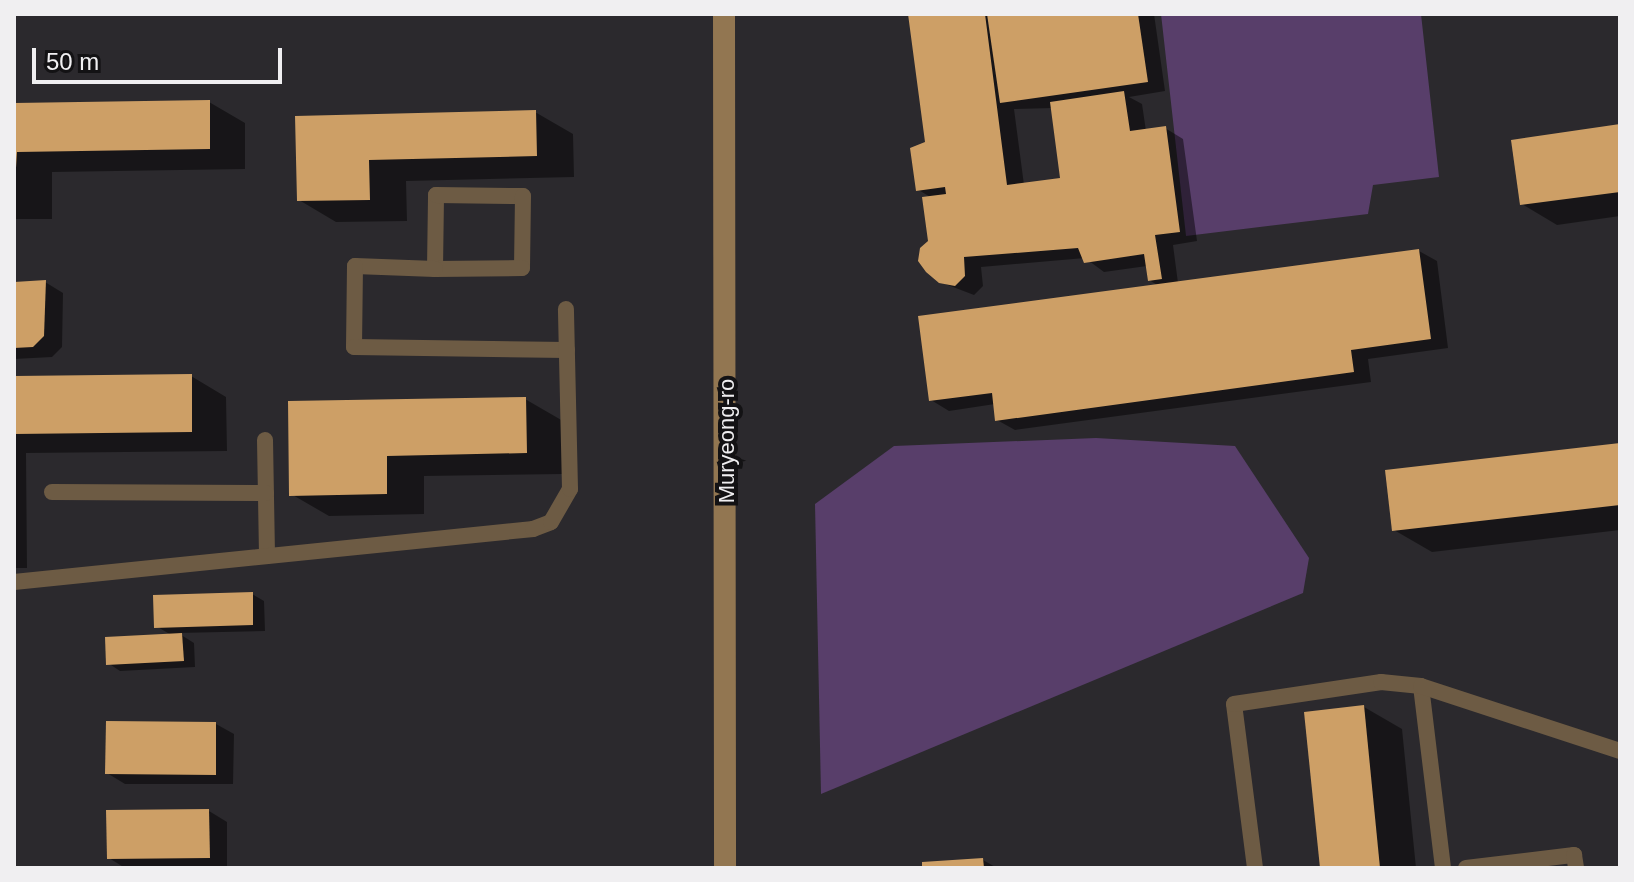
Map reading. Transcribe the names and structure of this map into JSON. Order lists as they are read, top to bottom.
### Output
{
  "streets": {
    "main road": ["Muryeong-ro"]
  },
  "scale_bar": "50 m"
}
